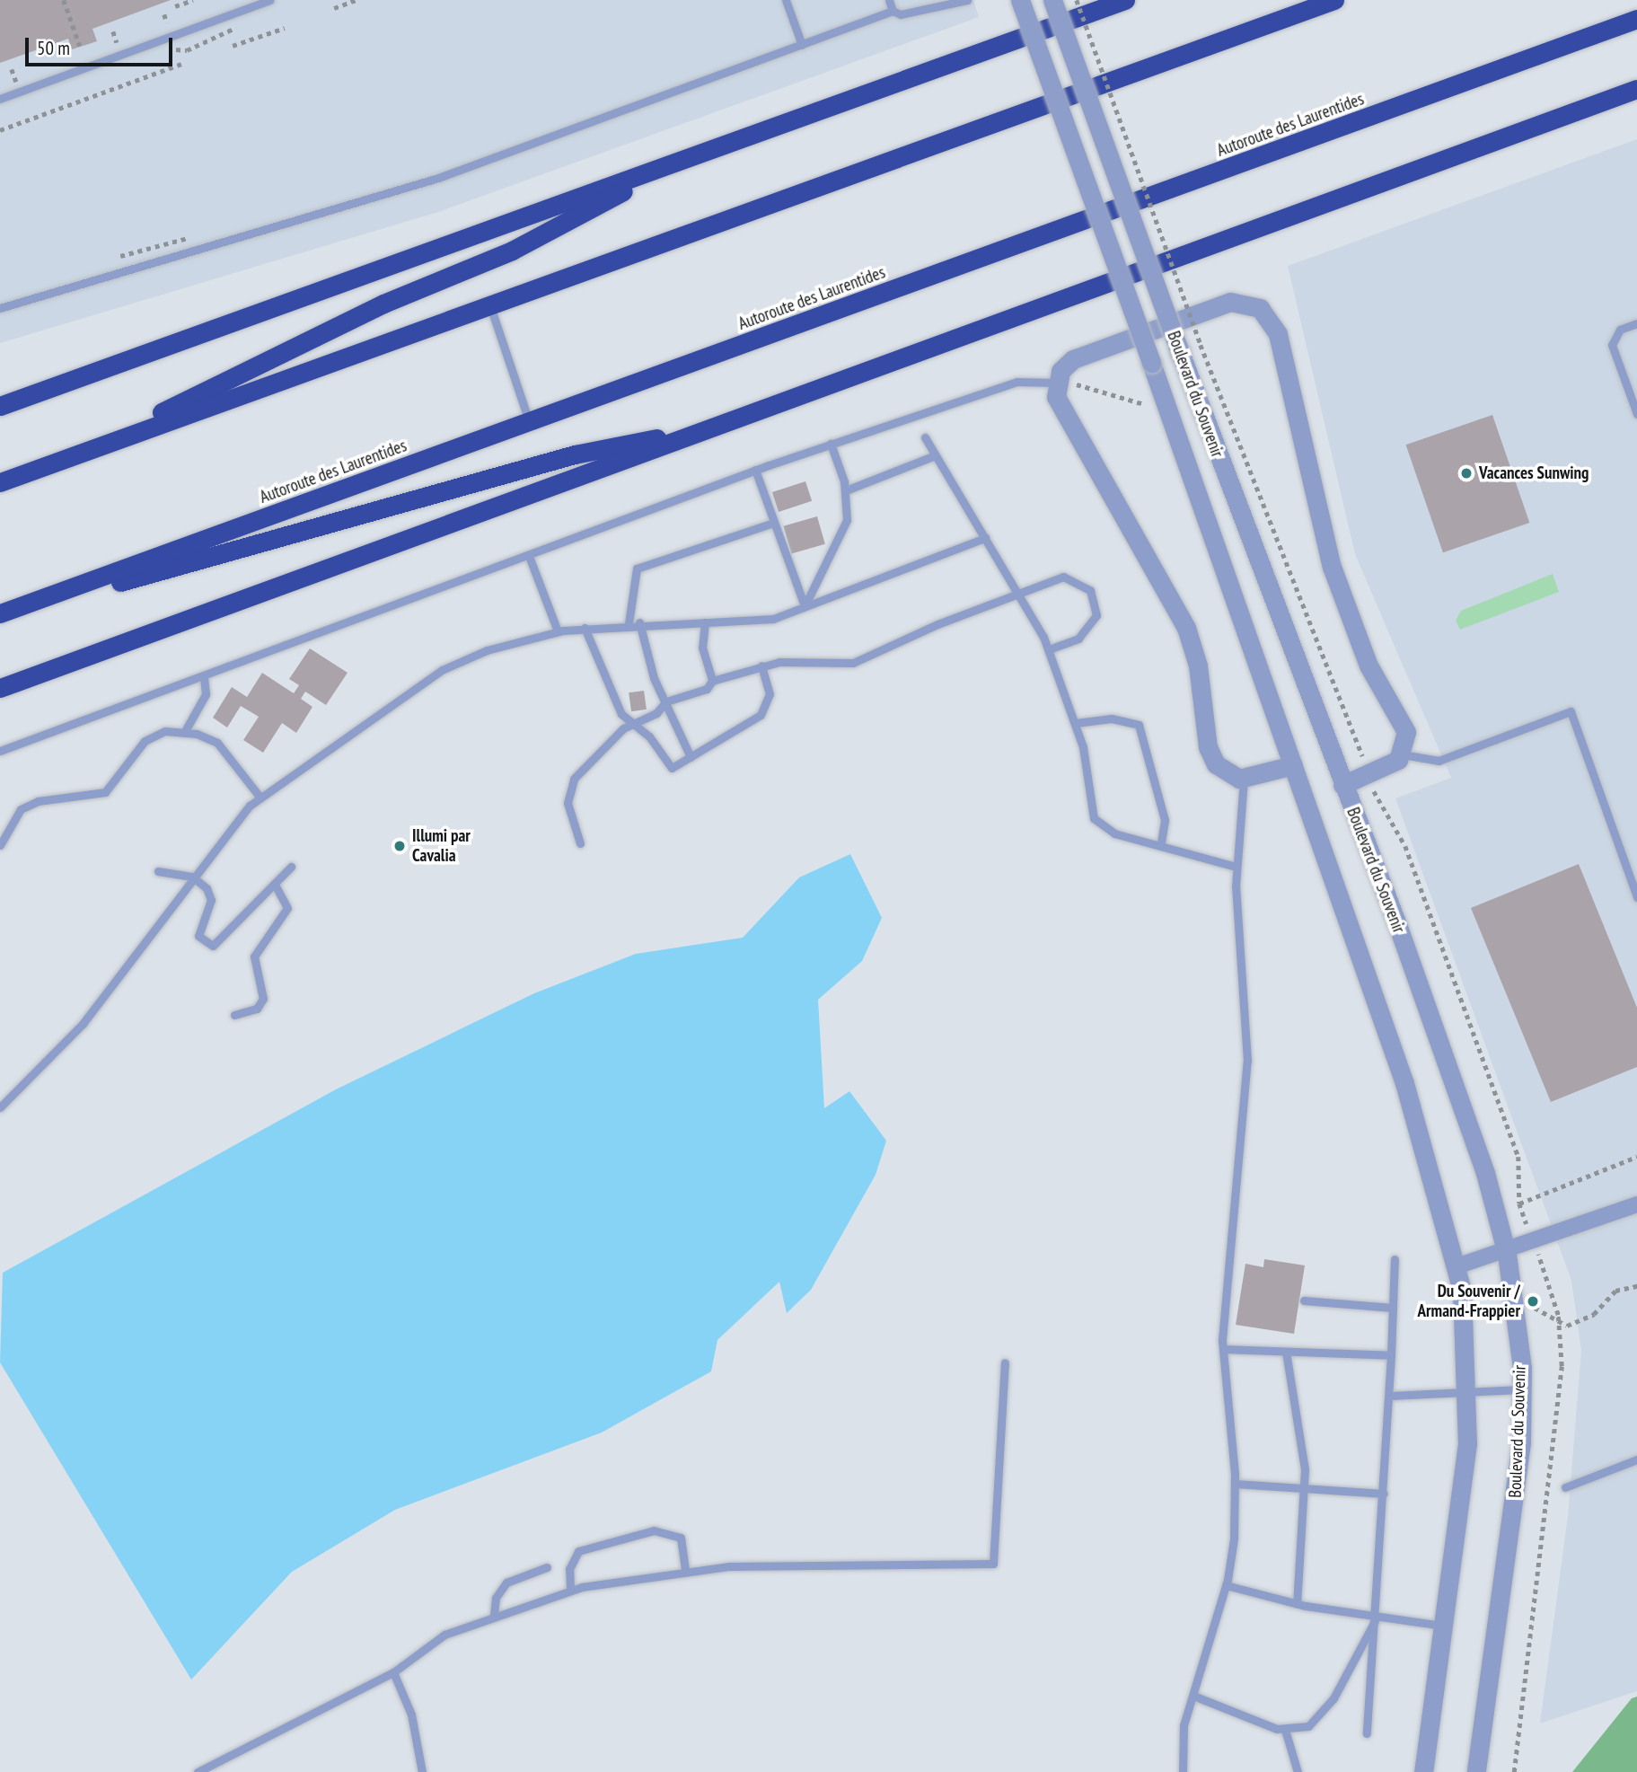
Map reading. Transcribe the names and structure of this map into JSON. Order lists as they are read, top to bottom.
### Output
{
  "streets": {
    "highway": ["Autoroute des Laurentides"],
    "street": ["Boulevard du Souvenir"]
  },
  "places": ["Vacances Sunwing", "Illumi par Cavalia", "Du Souvenir / Armand-Frappier"],
  "scale_bar": "50 m"
}
